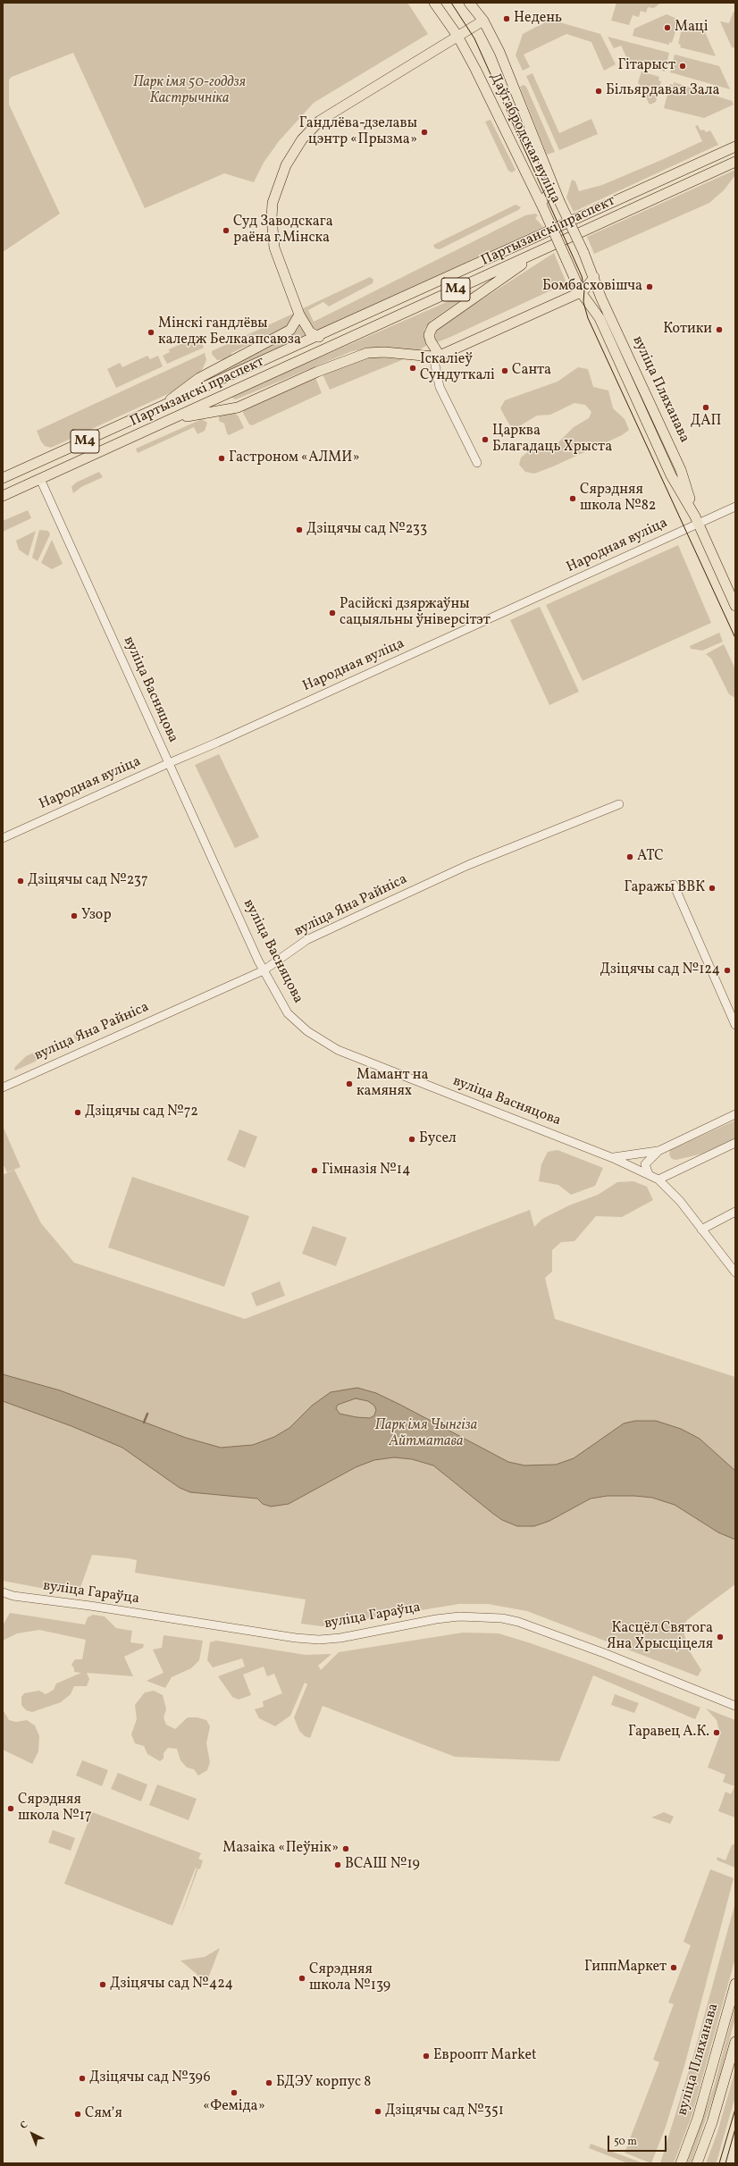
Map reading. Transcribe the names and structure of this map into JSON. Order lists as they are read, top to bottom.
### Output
{
  "streets": {
    "main road": [
      "Даўгабродская вуліца",
      "Партызанскі праспект",
      "М4",
      "вуліца Пляханава"
    ],
    "street": [
      "Народная вуліца",
      "вуліца Васняцова",
      "вуліца Яна Райніса",
      "вуліца Гараўца"
    ]
  },
  "crossings": [
    ["Даўгабродская вуліца", "вуліца Пляханава"],
    ["Партызанскі праспект", "вуліца Васняцова"],
    ["вуліца Пляханава", "Народная вуліца"],
    ["Народная вуліца", "вуліца Васняцова"],
    ["вуліца Васняцова", "вуліца Яна Райніса"]
  ],
  "parks": ["Парк імя 50-годдзя Кастрычніка", "Парк імя Чынгіза Айтматава"],
  "places": [
    "Недень",
    "Маці",
    "Гітарыст",
    "Більярдавая Зала",
    "Гандлёва-дзелавы цэнтр «Прызма»",
    "Суд Заводскага раёна г.Мінска",
    "Бомбасховішча",
    "Котики",
    "Мінскі гандлёвы каледж Белкаапсаюза",
    "Іскаліеў Сундуткалі",
    "Санта",
    "ДАП",
    "Царква Благадаць Хрыста",
    "Гастроном «АЛМИ»",
    "Сярэдняя школа №82",
    "Дзіцячы сад №233",
    "Расійскі дзяржаўны сацыяльны ўніверсітэт",
    "АТС",
    "Дзіцячы сад №237",
    "Гаражы ВВК",
    "Узор",
    "Дзіцячы сад №124",
    "Мамант на камянях",
    "Дзіцячы сад №72",
    "Бусел",
    "Гімназія №14",
    "Касцёл Святога Яна Хрысціцеля",
    "Гаравец А.К.",
    "Сярэдняя школа №17",
    "Мазаіка «Пеўнік»",
    "ВСАШ №19",
    "ГиппМаркет",
    "Сярэдняя школа №139",
    "Дзіцячы сад №424",
    "Евроопт Market",
    "Дзіцячы сад №396",
    "БДЭУ корпус 8",
    "«Феміда»",
    "Дзіцячы сад №351",
    "Сямʼя"
  ],
  "scale_bar": "50 m",
  "north": "top left"
}
